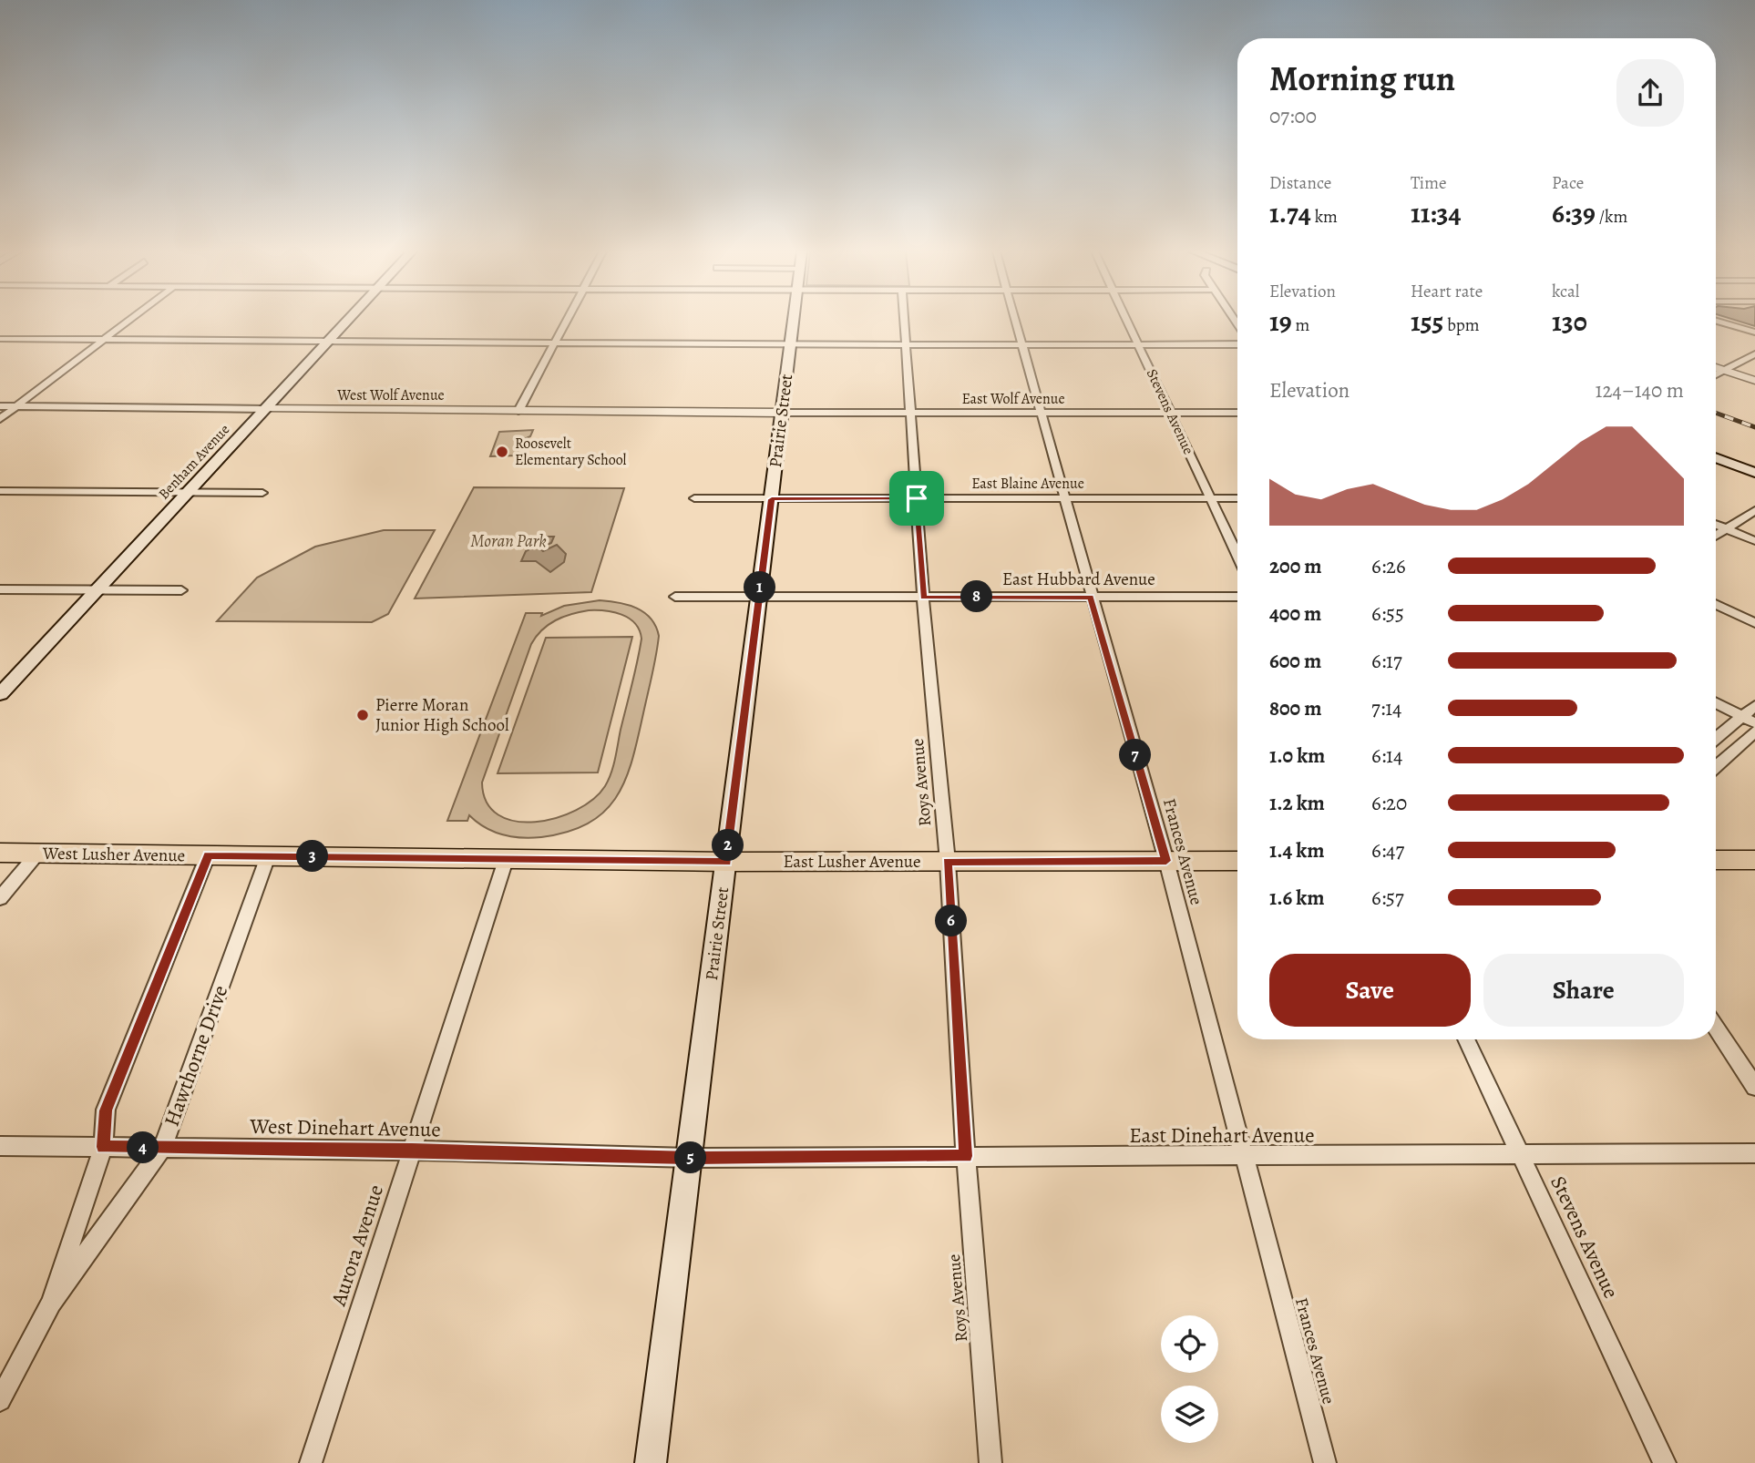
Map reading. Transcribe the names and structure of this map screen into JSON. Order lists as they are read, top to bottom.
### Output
{
  "streets": {
    "main road": [
      "Prairie Street",
      "Benham Avenue",
      "West Lusher Avenue",
      "East Lusher Avenue"
    ],
    "street": [
      "West Wolf Avenue",
      "East Wolf Avenue",
      "Stevens Avenue",
      "East Blaine Avenue",
      "East Hubbard Avenue",
      "Roys Avenue",
      "Frances Avenue",
      "Hawthorne Drive",
      "West Dinehart Avenue",
      "East Dinehart Avenue",
      "Aurora Avenue"
    ]
  },
  "crossings": [
    ["West Wolf Avenue", "East Wolf Avenue"],
    ["West Wolf Avenue", "Prairie Street"],
    ["West Wolf Avenue", "Benham Avenue"],
    ["East Wolf Avenue", "Stevens Avenue"],
    ["East Wolf Avenue", "Prairie Street"],
    ["East Wolf Avenue", "Roys Avenue"],
    ["East Wolf Avenue", "Frances Avenue"],
    ["Stevens Avenue", "East Blaine Avenue"],
    ["Stevens Avenue", "East Dinehart Avenue"],
    ["Prairie Street", "East Blaine Avenue"],
    ["Prairie Street", "East Hubbard Avenue"],
    ["Prairie Street", "West Lusher Avenue"],
    ["Prairie Street", "East Lusher Avenue"],
    ["Prairie Street", "West Dinehart Avenue"],
    ["Prairie Street", "East Dinehart Avenue"],
    ["East Blaine Avenue", "Roys Avenue"],
    ["East Blaine Avenue", "Frances Avenue"],
    ["East Hubbard Avenue", "Roys Avenue"],
    ["East Hubbard Avenue", "Frances Avenue"],
    ["Roys Avenue", "East Lusher Avenue"],
    ["Roys Avenue", "East Dinehart Avenue"],
    ["Frances Avenue", "East Lusher Avenue"],
    ["Frances Avenue", "East Dinehart Avenue"],
    ["West Lusher Avenue", "East Lusher Avenue"],
    ["West Lusher Avenue", "Hawthorne Drive"],
    ["West Lusher Avenue", "Aurora Avenue"],
    ["Hawthorne Drive", "West Dinehart Avenue"],
    ["West Dinehart Avenue", "East Dinehart Avenue"],
    ["West Dinehart Avenue", "Aurora Avenue"]
  ],
  "parks": ["Moran Park"],
  "places": ["Roosevelt Elementary School", "Pierre Moran Junior High School"],
  "page": {
    "heading": ["Morning run", "07:00"],
    "stats": [
      ["Distance", "1.74 km"],
      ["Time", "11:34"],
      ["Pace", "6:39 /km"],
      ["Elevation", "19 m"],
      ["Heart rate", "155 bpm"],
      ["kcal", "130"]
    ],
    "chart": ["Elevation", "124–140 m"],
    "list": [
      {
        "name": "200 m",
        "note": "6:26"
      },
      {
        "name": "400 m",
        "note": "6:55"
      },
      {
        "name": "600 m",
        "note": "6:17"
      },
      {
        "name": "800 m",
        "note": "7:14"
      },
      {
        "name": "1.0 km",
        "note": "6:14"
      },
      {
        "name": "1.2 km",
        "note": "6:20"
      },
      {
        "name": "1.4 km",
        "note": "6:47"
      },
      {
        "name": "1.6 km",
        "note": "6:57"
      }
    ],
    "pins": [
      "1",
      "8",
      "7",
      "2",
      "3",
      "6",
      "4",
      "5"
    ],
    "buttons": ["Save", "Share"]
  }
}
